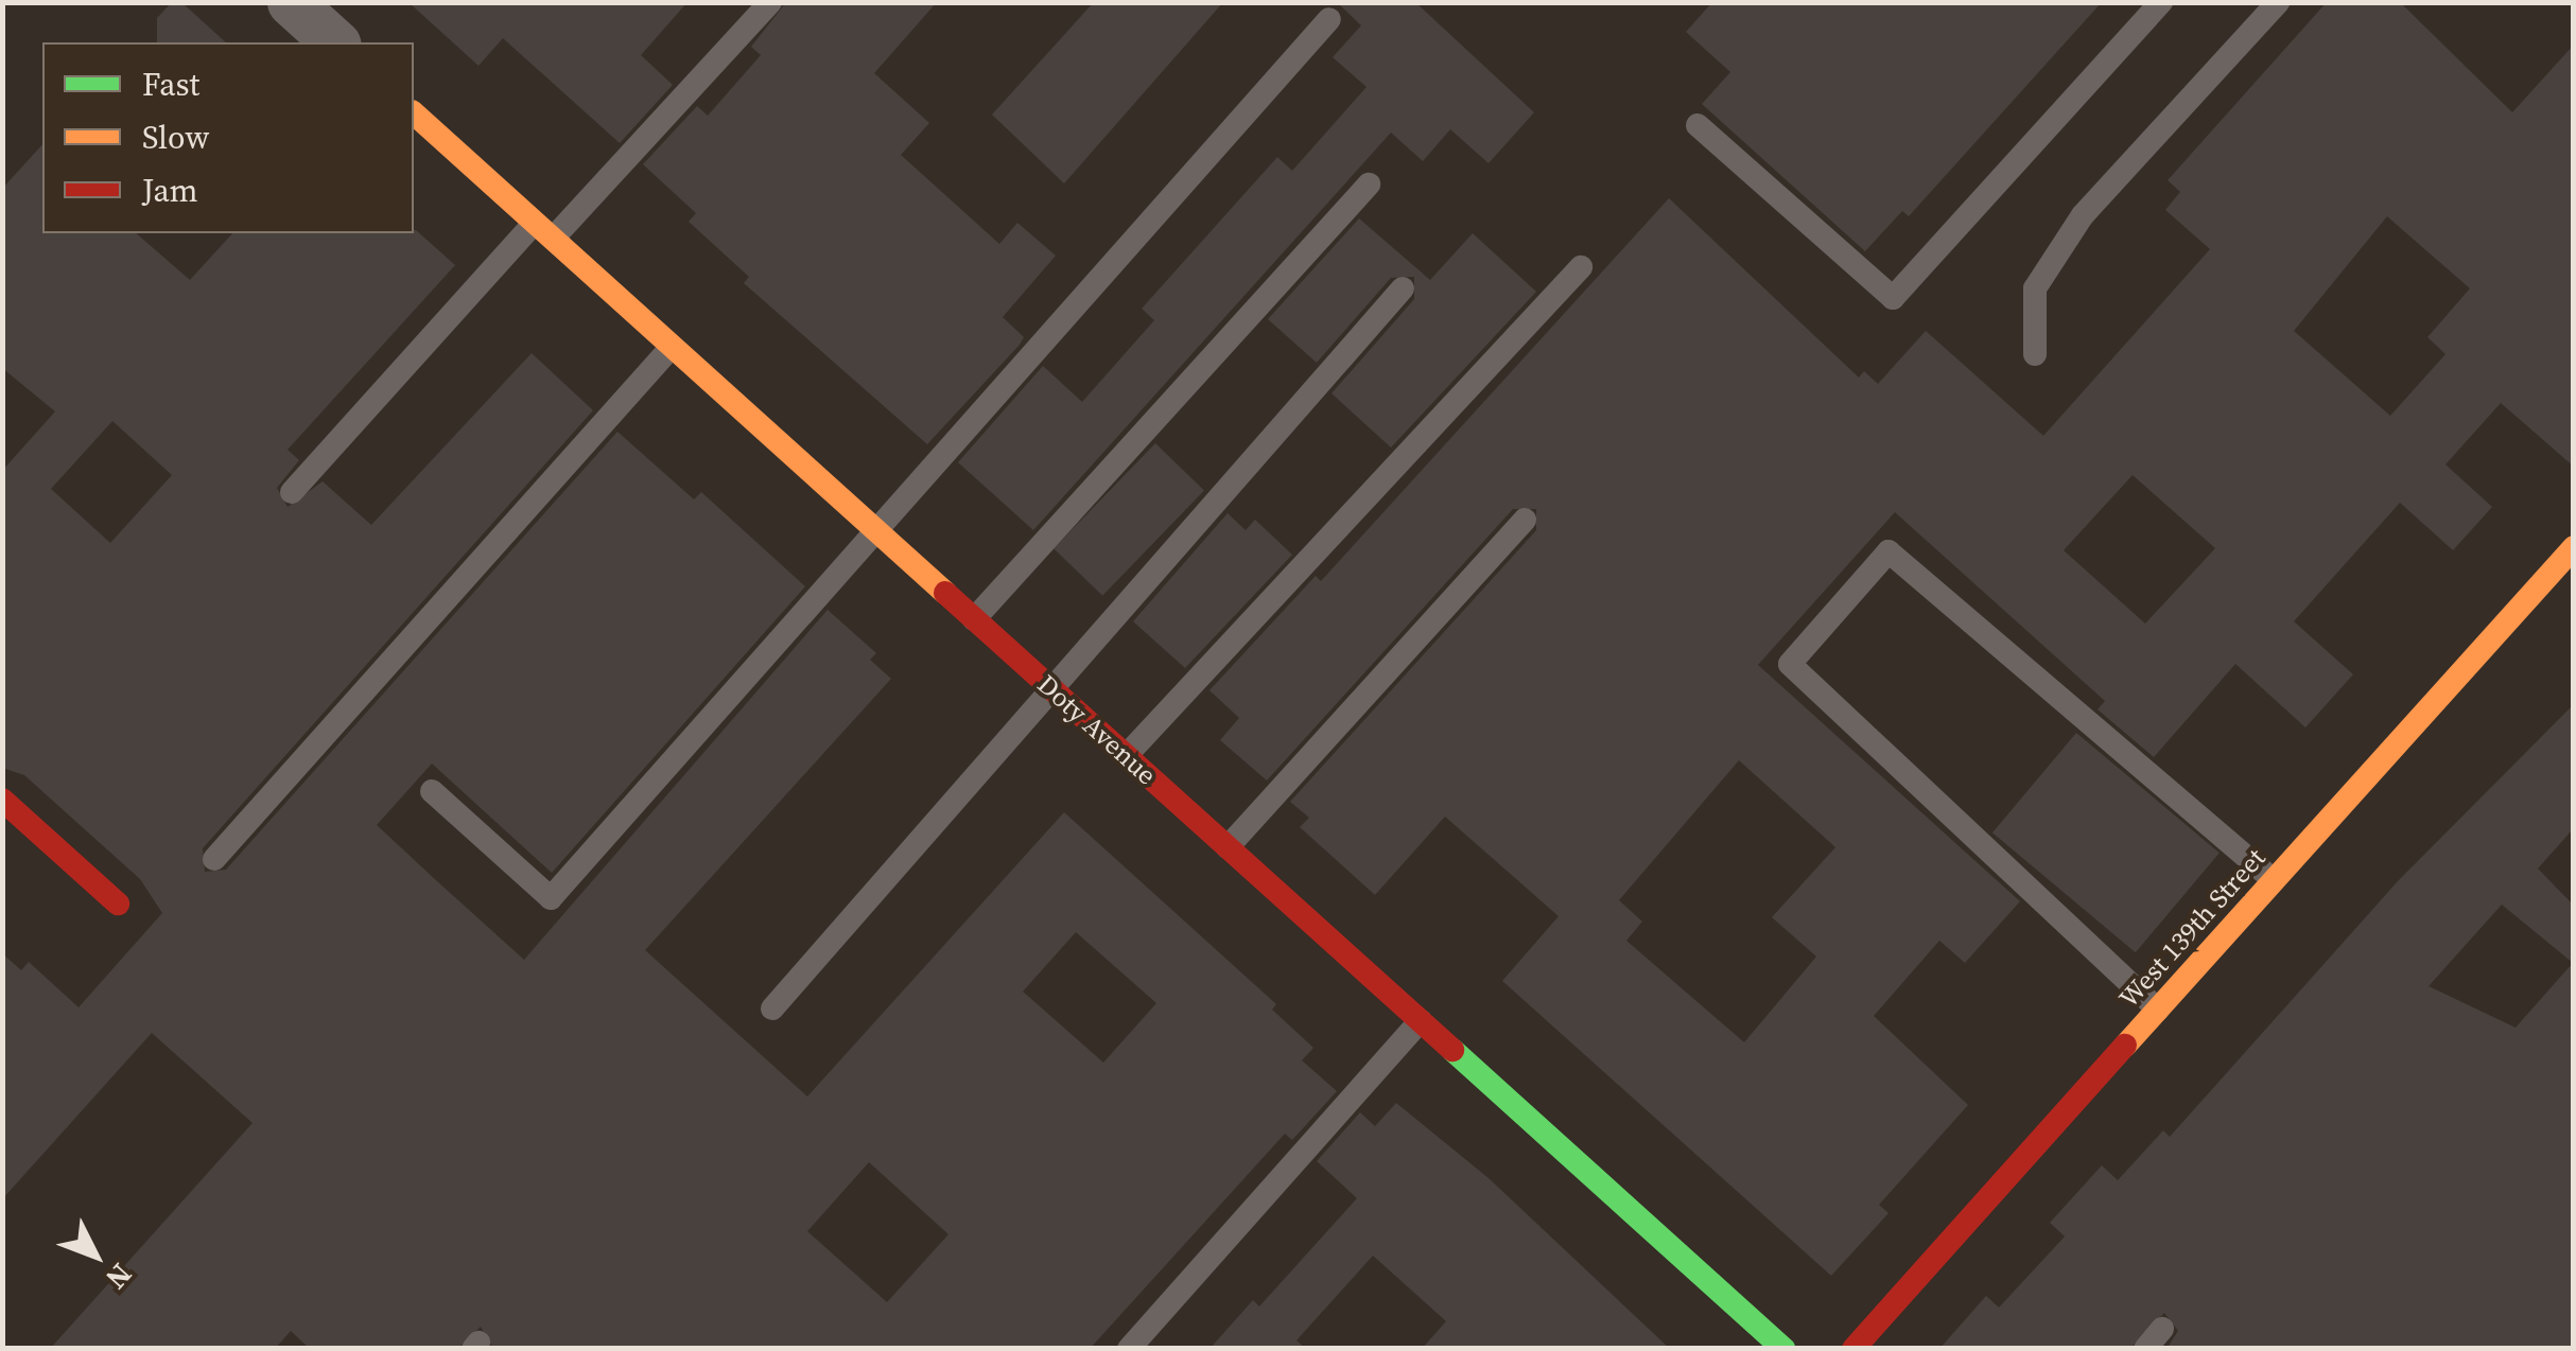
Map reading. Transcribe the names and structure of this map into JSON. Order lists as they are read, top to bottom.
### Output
{
  "streets": {
    "street": ["Doty Avenue", "West 139th Street"]
  },
  "legend": ["Fast", "Slow", "Jam"],
  "north": "bottom right"
}
